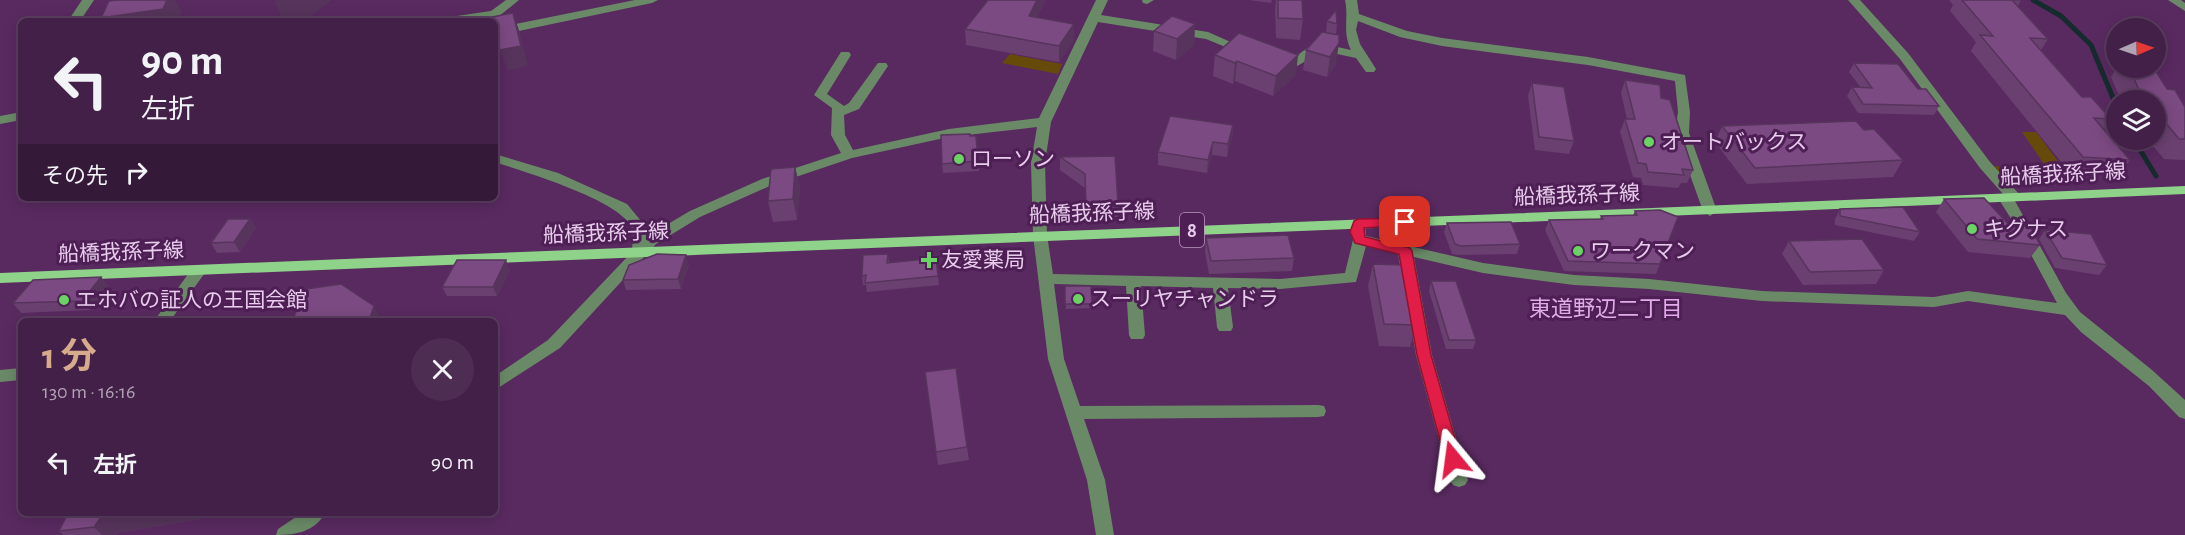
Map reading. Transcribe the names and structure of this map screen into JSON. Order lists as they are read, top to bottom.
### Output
{
  "streets": {
    "main road": ["船橋我孫子線", "8"]
  },
  "districts": ["東道野辺二丁目"],
  "places": {
    "other": [
      "オートバックス",
      "ローソン",
      "キグナス",
      "ワークマン",
      "スーリヤチャンドラ",
      "エホバの証人の王国会館"
    ],
    "health": ["友愛薬局"]
  },
  "north": "right",
  "page": {
    "turn": ["90 m", "左折"],
    "then": "その先",
    "heading": ["1 分", "130 m · 16:16"],
    "list": [
      {
        "name": "左折",
        "value": "90 m"
      }
    ]
  }
}
